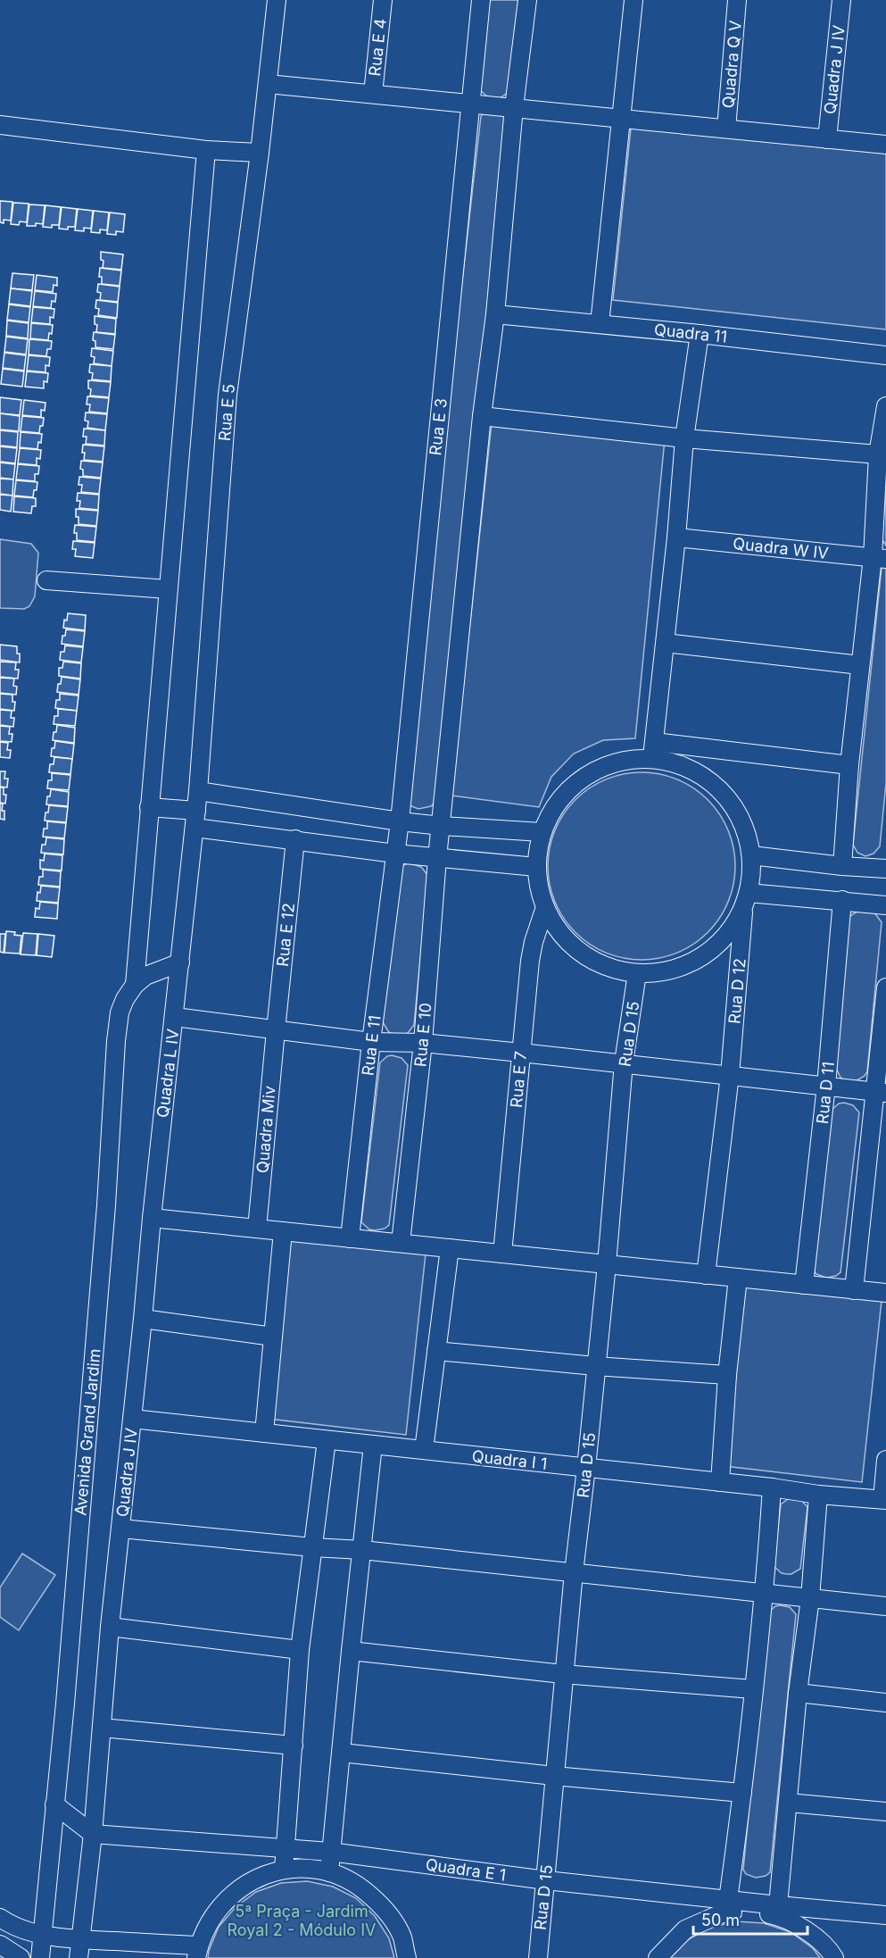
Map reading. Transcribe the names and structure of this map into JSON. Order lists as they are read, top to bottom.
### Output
{
  "streets": {
    "street": [
      "Rua E 4",
      "Quadra Q V",
      "Quadra J IV",
      "Quadra 11",
      "Rua E 5",
      "Rua E 3",
      "Quadra W IV",
      "Rua E 12",
      "Rua D 12",
      "Rua D 15",
      "Rua E 10",
      "Rua E 11",
      "Quadra L IV",
      "Rua E 7",
      "Rua D 11",
      "Quadra Miv",
      "Avenida Grand Jardim",
      "Quadra I 1",
      "Quadra E 1"
    ]
  },
  "crossings": [
    ["Quadra J IV", "Quadra L IV"],
    ["Quadra J IV", "Quadra I 1"],
    ["Quadra J IV", "Quadra E 1"],
    ["Quadra 11", "Rua E 10"],
    ["Rua E 5", "Quadra L IV"],
    ["Rua E 3", "Rua E 11"],
    ["Rua E 12", "Quadra Miv"],
    ["Rua D 15", "Quadra I 1"],
    ["Rua D 15", "Quadra E 1"],
    ["Quadra L IV", "Avenida Grand Jardim"]
  ],
  "parks": ["5ª Praça - Jardim Royal 2 - Módulo IV"],
  "scale_bar": "50 m"
}
